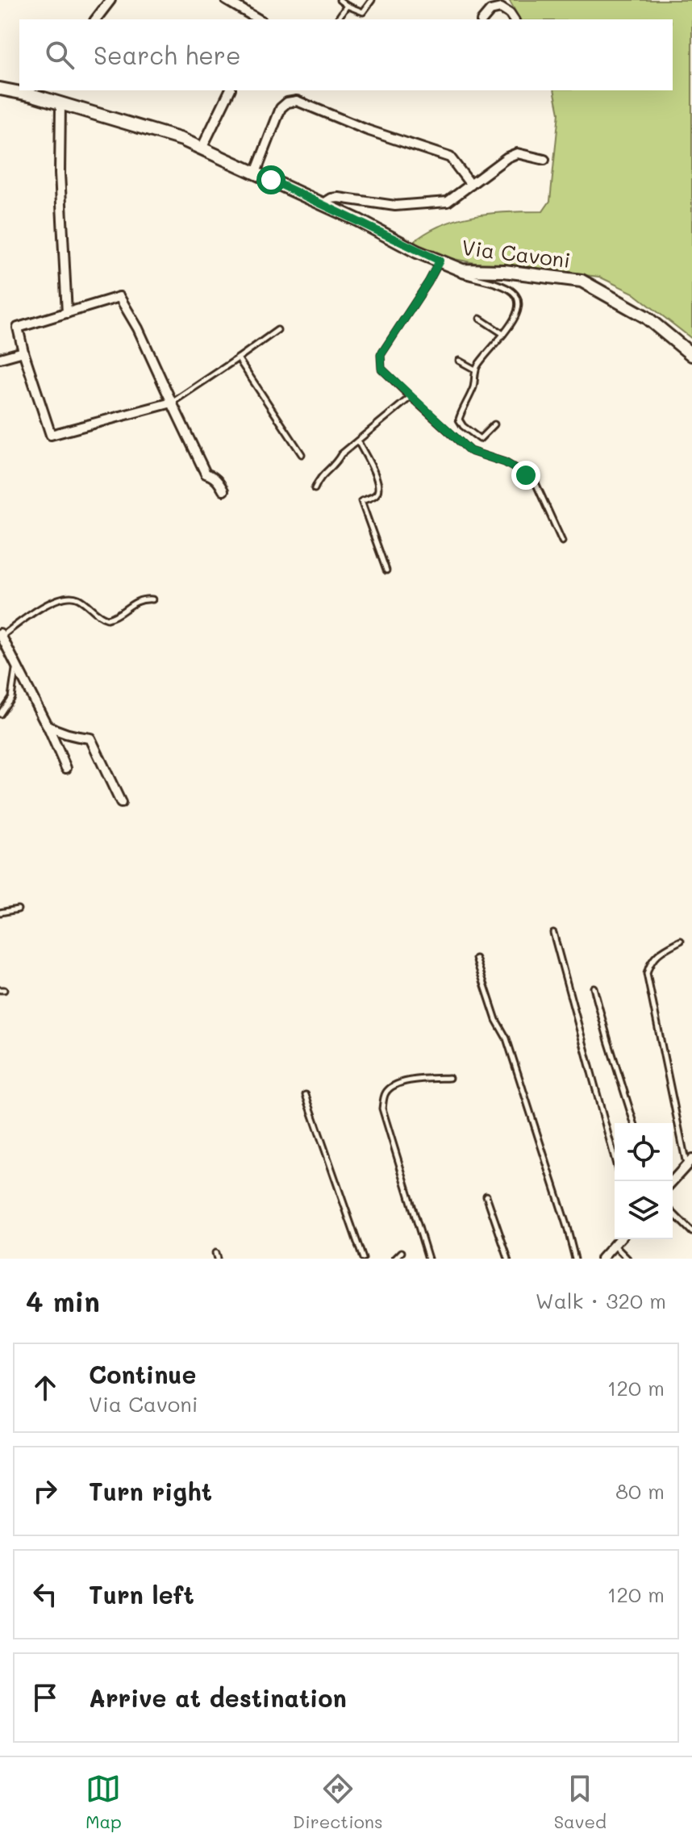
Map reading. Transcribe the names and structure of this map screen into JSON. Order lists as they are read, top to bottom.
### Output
{
  "streets": {
    "street": ["Via Cavoni"]
  },
  "page": {
    "search": "Search here",
    "heading": ["4 min", "Walk · 320 m"],
    "list": [
      ["Continue", "Via Cavoni", "120 m"],
      ["Turn right", "80 m"],
      ["Turn left", "120 m"],
      "Arrive at destination"
    ],
    "nav": ["Map", "Directions", "Saved"]
  }
}
